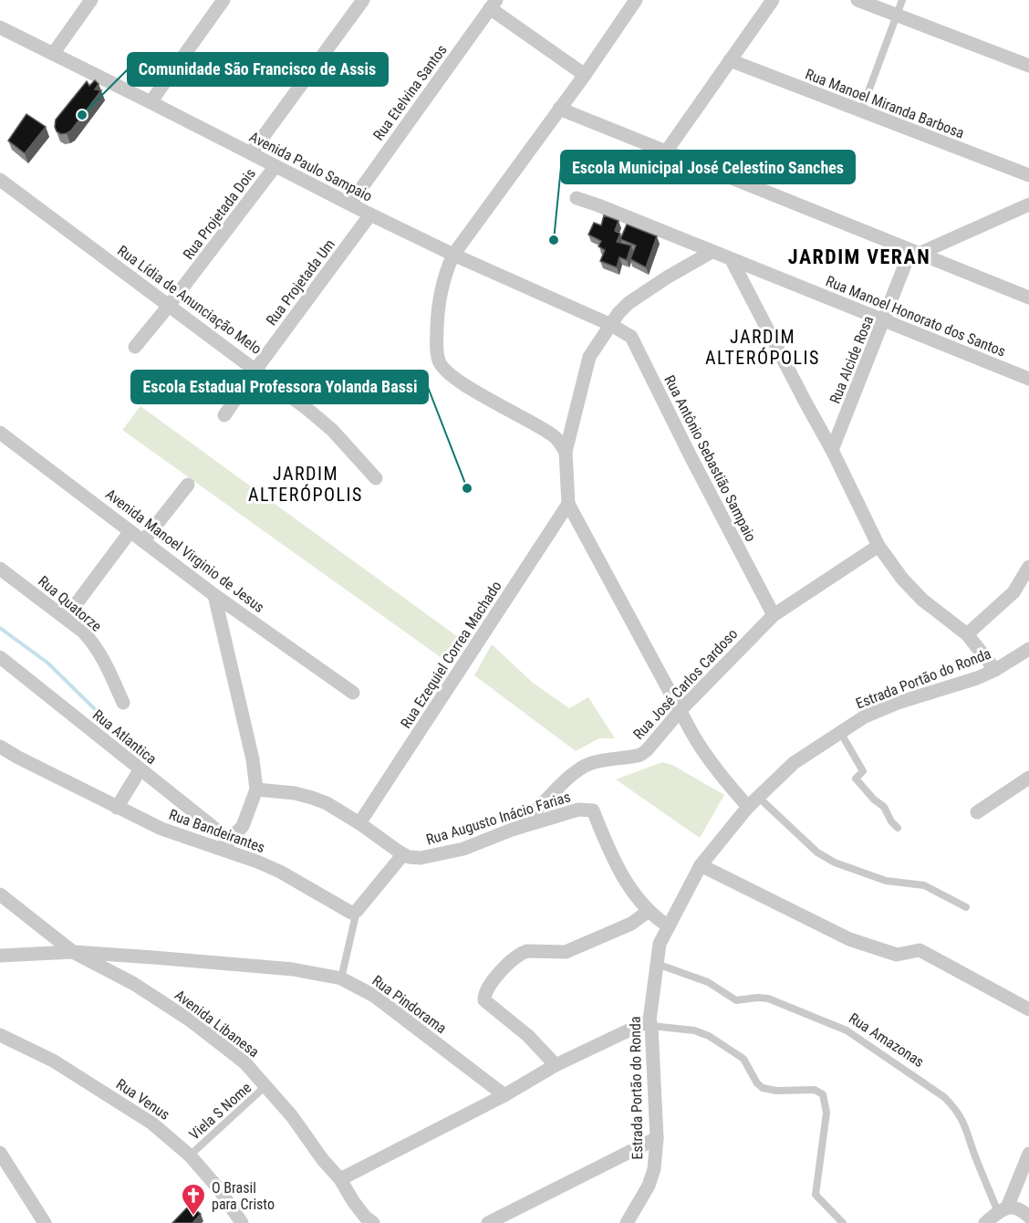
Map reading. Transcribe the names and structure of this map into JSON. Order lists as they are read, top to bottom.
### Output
{
  "streets": {
    "street": [
      "Rua Etelvina Santos",
      "Rua Manoel Miranda Barbosa",
      "Avenida Paulo Sampaio",
      "Rua Projetada Dois",
      "Rua Projetada Um",
      "Rua Lídia de Anunciação Melo",
      "Rua Manoel Honorato dos Santos",
      "Rua Alcide Rosa",
      "Rua Antônio Sebastião Sampaio",
      "Avenida Manoel Virginio de Jesus",
      "Rua Quatorze",
      "Rua Ezequiel Correa Machado",
      "Estrada Portão do Ronda",
      "Rua José Carlos Cardoso",
      "Rua Atlantica",
      "Rua Augusto Inácio Farias",
      "Rua Bandeirantes",
      "Rua Pindorama",
      "Avenida Libanesa",
      "Rua Venus"
    ],
    "lane": ["Rua Amazonas", "Viela S Nome"]
  },
  "crossings": [
    ["Rua Etelvina Santos", "Avenida Paulo Sampaio"],
    ["Avenida Paulo Sampaio", "Rua Projetada Dois"],
    ["Avenida Paulo Sampaio", "Rua Projetada Um"],
    ["Avenida Paulo Sampaio", "Rua Antônio Sebastião Sampaio"],
    ["Rua Projetada Dois", "Rua Lídia de Anunciação Melo"],
    ["Rua Projetada Um", "Rua Lídia de Anunciação Melo"],
    ["Rua Manoel Honorato dos Santos", "Rua Alcide Rosa"],
    ["Rua Antônio Sebastião Sampaio", "Rua José Carlos Cardoso"],
    ["Rua Ezequiel Correa Machado", "Rua Augusto Inácio Farias"],
    ["Estrada Portão do Ronda", "Rua Augusto Inácio Farias"],
    ["Estrada Portão do Ronda", "Rua Amazonas"],
    ["Rua José Carlos Cardoso", "Rua Augusto Inácio Farias"],
    ["Rua Atlantica", "Rua Bandeirantes"],
    ["Rua Pindorama", "Avenida Libanesa"],
    ["Avenida Libanesa", "Viela S Nome"],
    ["Rua Venus", "Viela S Nome"]
  ],
  "districts": ["JARDIM VERAN", "JARDIM ALTERÓPOLIS", "JARDIM ALTERÓPOLIS"],
  "places": {
    "other": ["Comunidade São Francisco de Assis", "Escola Municipal José Celestino Sanches", "Escola Estadual Professora Yolanda Bassi"],
    "church": ["O Brasil para Cristo"]
  }
}
